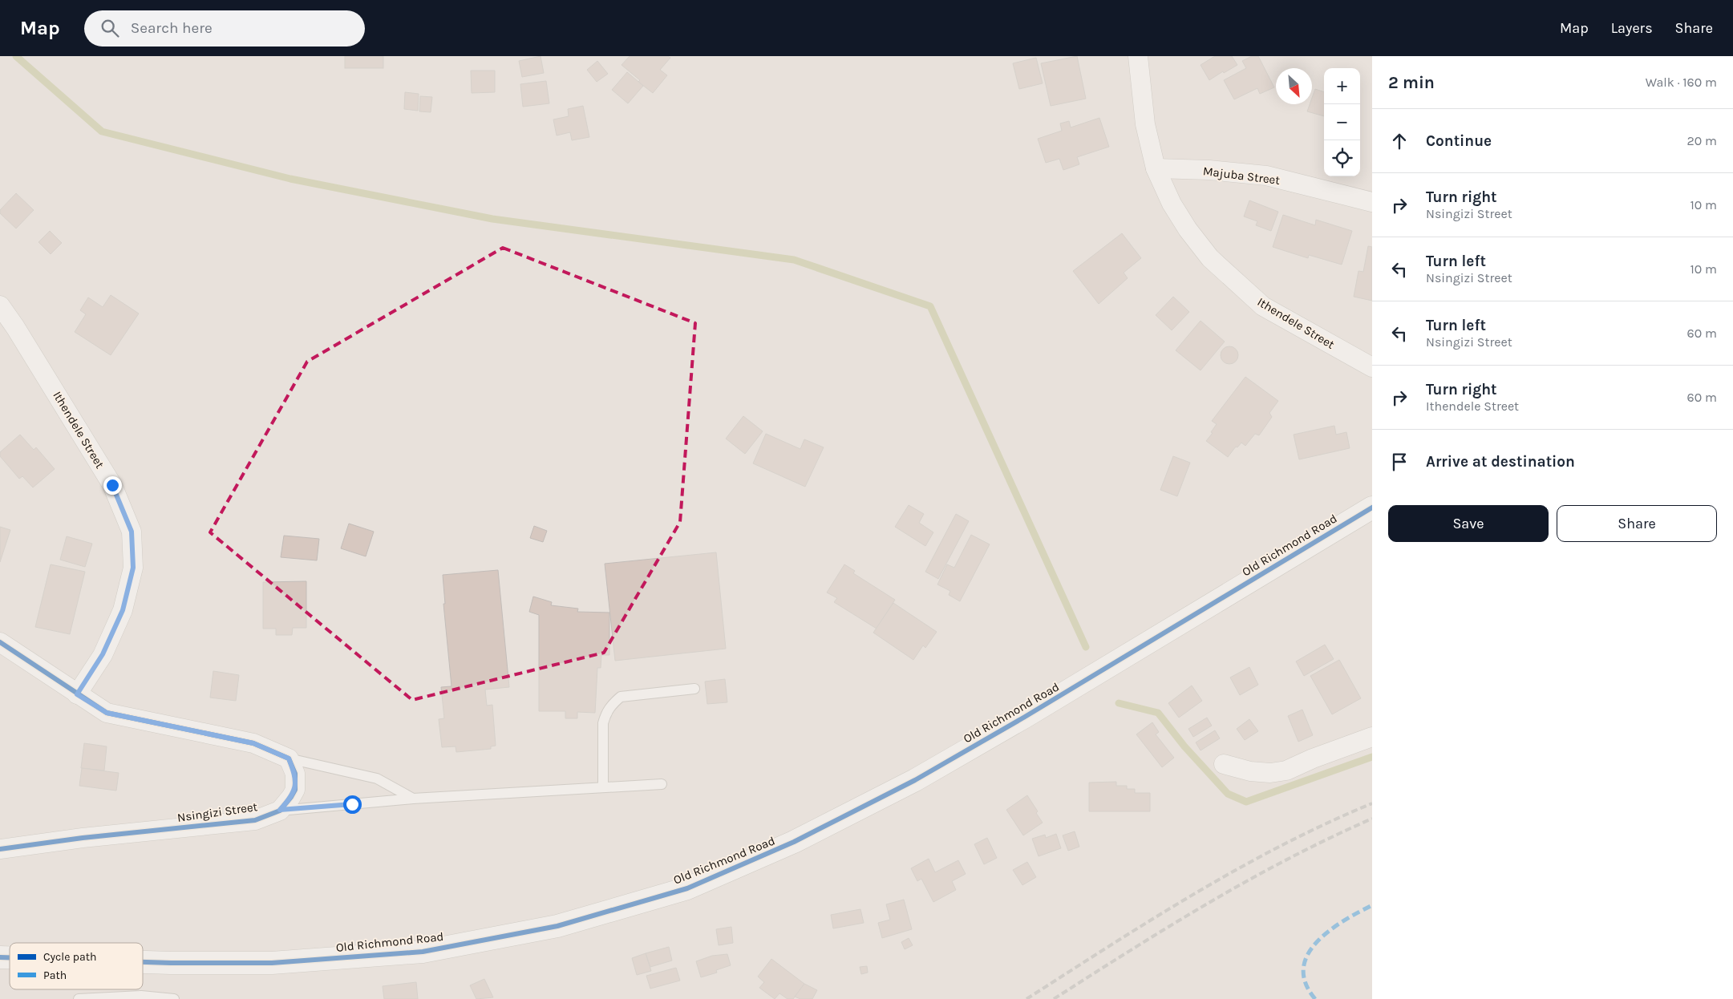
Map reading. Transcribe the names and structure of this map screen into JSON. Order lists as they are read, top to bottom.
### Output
{
  "streets": {
    "street": [
      "Majuba Street",
      "Ithendele Street",
      "Old Richmond Road",
      "Nsingizi Street"
    ]
  },
  "crossings": [
    ["Majuba Street", "Ithendele Street"]
  ],
  "legend": ["Cycle path", "Path"],
  "north": "bottom right",
  "page": {
    "header": "Map",
    "search": "Search here",
    "nav": ["Map", "Layers", "Share"],
    "heading": ["2 min", "Walk · 160 m"],
    "map_buttons": ["+", "−"],
    "list": [
      ["Continue", "20 m"],
      ["Turn right", "Nsingizi Street", "10 m"],
      ["Turn left", "Nsingizi Street", "10 m"],
      ["Turn left", "Nsingizi Street", "60 m"],
      ["Turn right", "Ithendele Street", "60 m"],
      "Arrive at destination"
    ],
    "buttons": ["Save", "Share"]
  }
}
